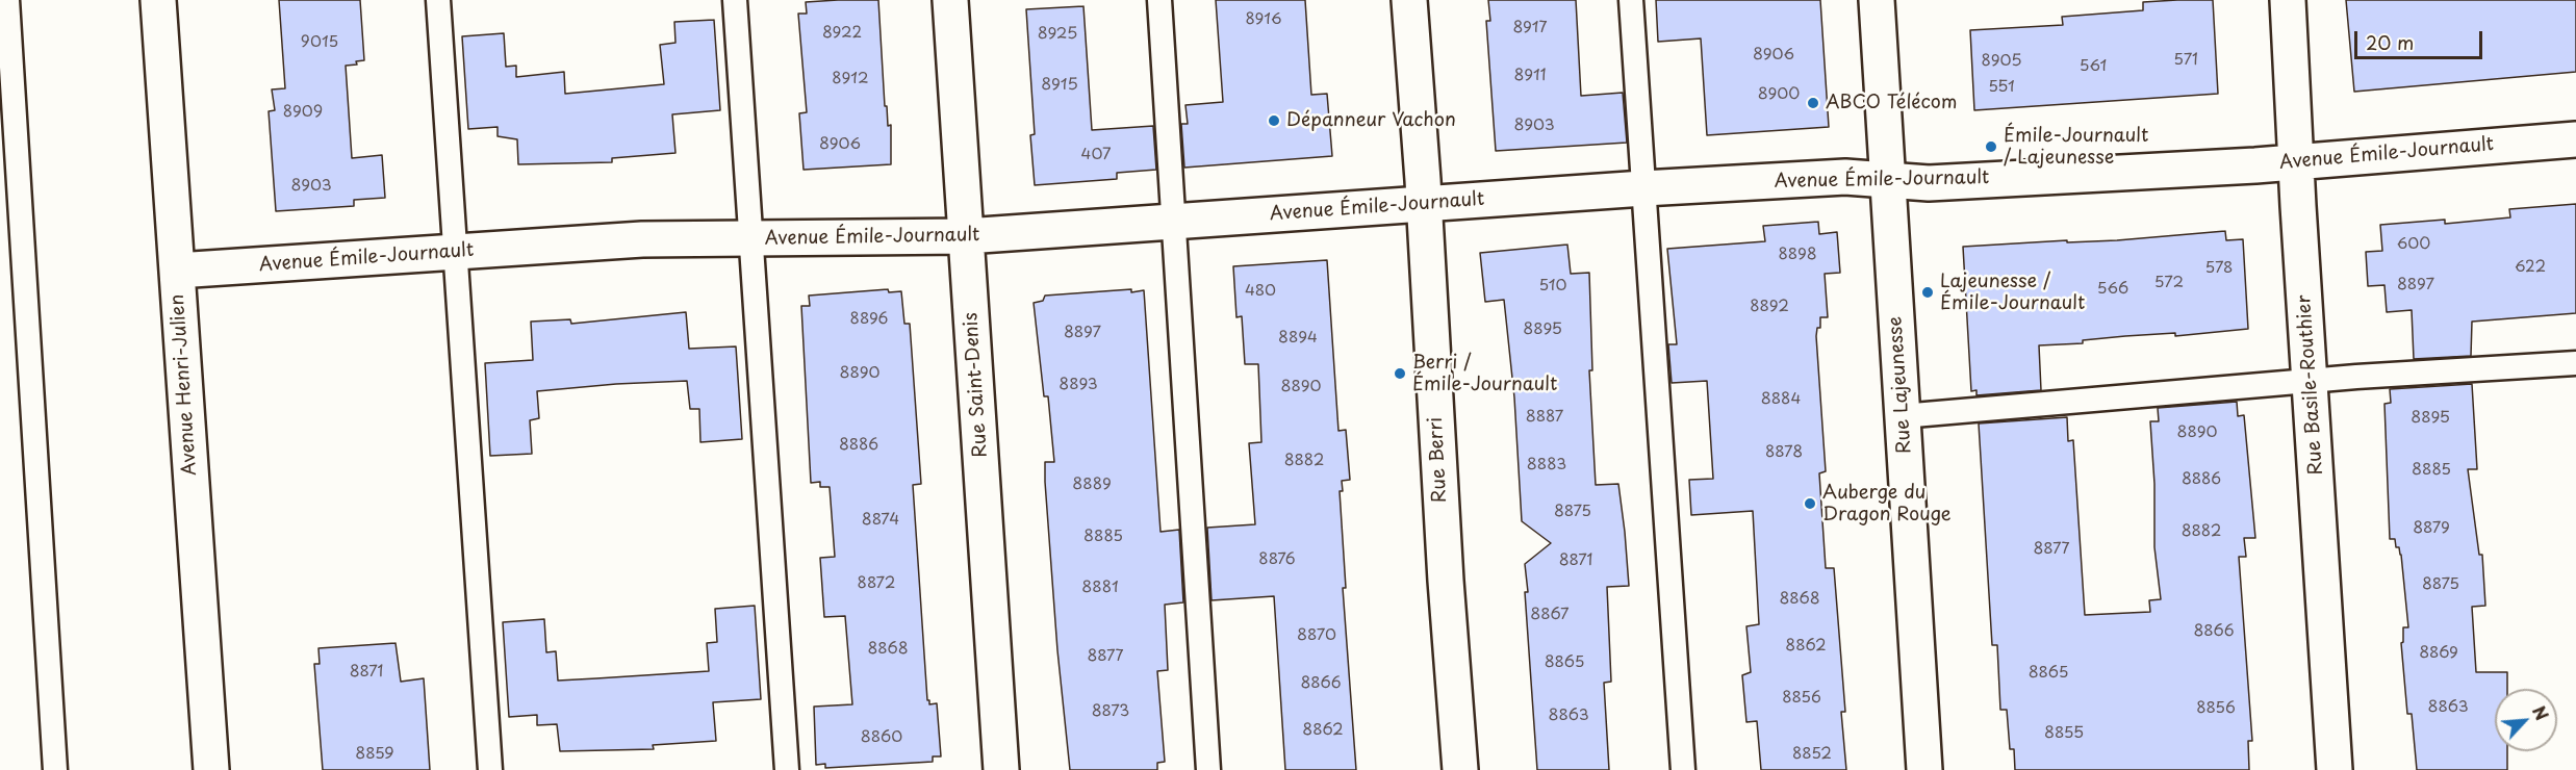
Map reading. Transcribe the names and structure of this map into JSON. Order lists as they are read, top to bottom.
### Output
{
  "streets": {
    "street": [
      "Avenue Émile-Journault",
      "Avenue Henri-Julien",
      "Rue Saint-Denis",
      "Rue Lajeunesse",
      "Rue Basile-Routhier",
      "Rue Berri"
    ]
  },
  "crossings": [
    ["Avenue Émile-Journault", "Avenue Henri-Julien"],
    ["Avenue Émile-Journault", "Rue Saint-Denis"],
    ["Avenue Émile-Journault", "Rue Lajeunesse"],
    ["Avenue Émile-Journault", "Rue Basile-Routhier"],
    ["Avenue Émile-Journault", "Rue Berri"]
  ],
  "places": [
    "ABCO Télécom",
    "Dépanneur Vachon",
    "Émile-Journault / Lajeunesse",
    "Lajeunesse / Émile-Journault",
    "Berri / Émile-Journault",
    "Auberge du Dragon Rouge"
  ],
  "house_numbers": [
    "8916",
    "8917",
    "8922",
    "8925",
    "9015",
    "8906",
    "571",
    "8905",
    "561",
    "8911",
    "8912",
    "8915",
    "551",
    "8900",
    "8909",
    "8903",
    "8906",
    "407",
    "8903",
    "600",
    "8898",
    "622",
    "578",
    "572",
    "8897",
    "510",
    "566",
    "480",
    "8892",
    "8896",
    "8895",
    "8897",
    "8894",
    "8890",
    "8893",
    "8890",
    "8884",
    "8887",
    "8895",
    "8890",
    "8886",
    "8878",
    "8882",
    "8883",
    "8885",
    "8886",
    "8889",
    "8875",
    "8874",
    "8879",
    "8882",
    "8885",
    "8877",
    "8876",
    "8871",
    "8872",
    "8875",
    "8881",
    "8868",
    "8867",
    "8866",
    "8870",
    "8862",
    "8868",
    "8869",
    "8877",
    "8865",
    "8871",
    "8865",
    "8866",
    "8856",
    "8863",
    "8856",
    "8873",
    "8863",
    "8862",
    "8855",
    "8860",
    "8859",
    "8852"
  ],
  "scale_bar": "20 m",
  "north": "top right"
}
